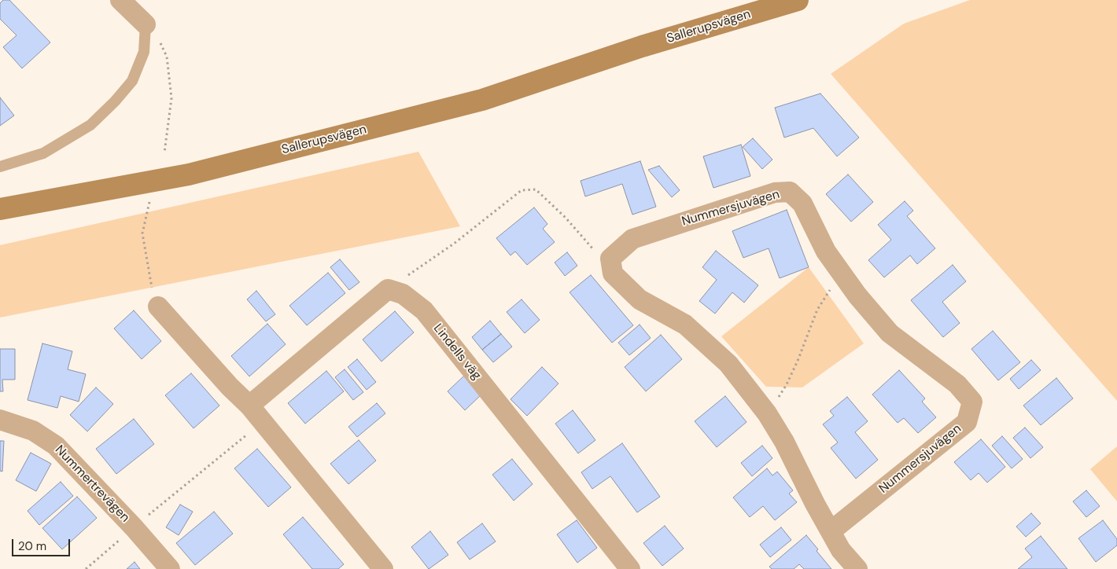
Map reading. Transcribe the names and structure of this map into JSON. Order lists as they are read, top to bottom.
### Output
{
  "streets": {
    "main road": ["Sallerupsvägen"],
    "street": ["Nummersjuvägen", "Lindells väg", "Nummertrevägen"]
  },
  "scale_bar": "20 m"
}
